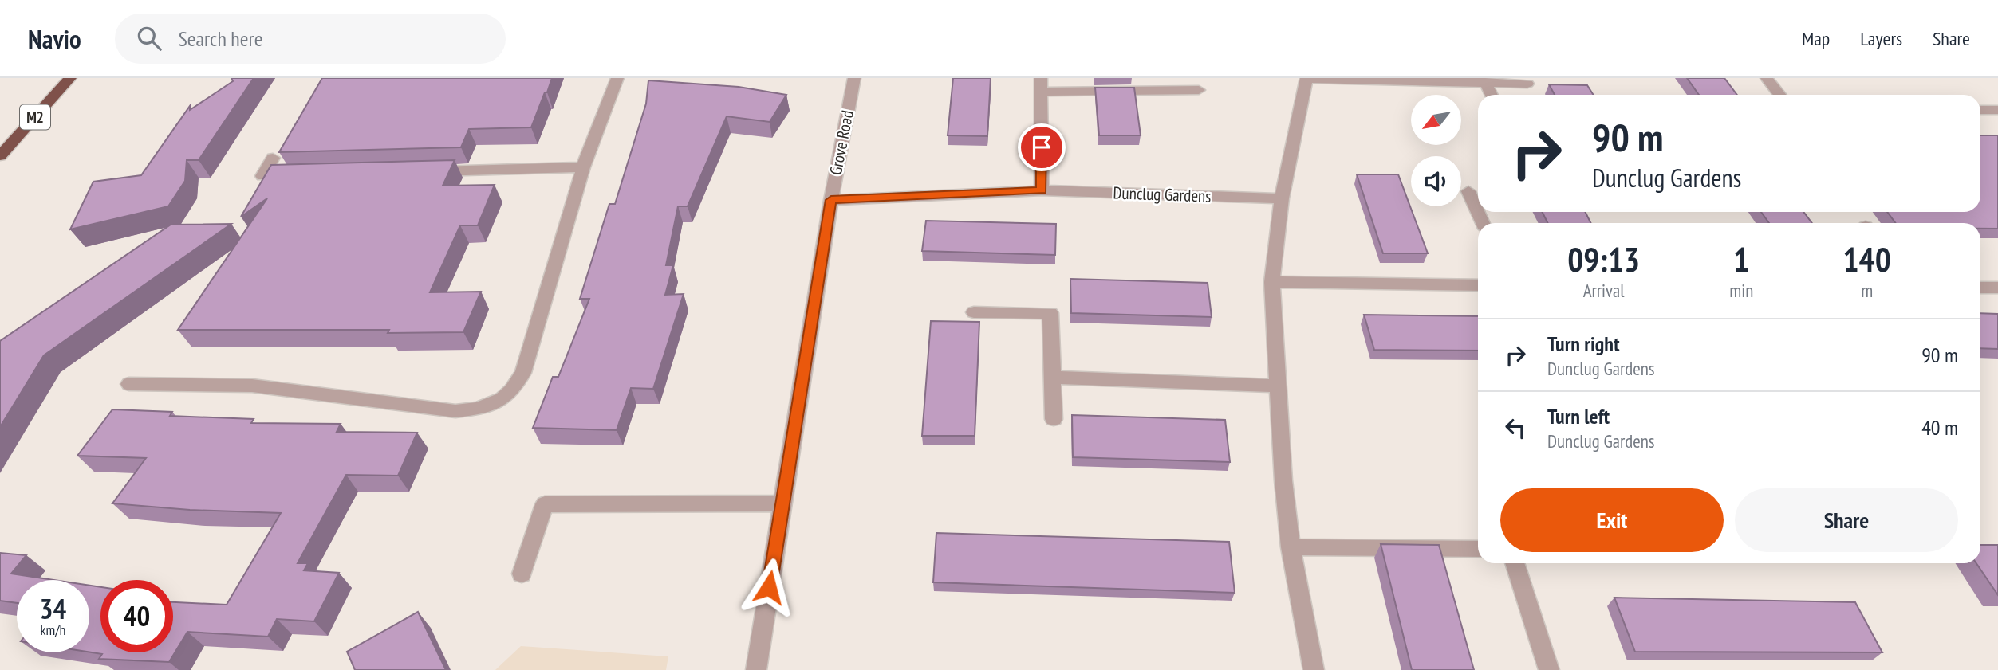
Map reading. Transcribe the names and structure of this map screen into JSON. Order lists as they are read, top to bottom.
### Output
{
  "streets": {
    "highway": ["M2"],
    "street": ["Grove Road", "Dunclug Gardens"]
  },
  "crossings": [
    ["Grove Road", "Dunclug Gardens"]
  ],
  "north": "bottom left",
  "page": {
    "header": "Navio",
    "search": "Search here",
    "nav": ["Map", "Layers", "Share"],
    "turn": ["90 m", "Dunclug Gardens"],
    "eta": [
      "09:13",
      "Arrival",
      "1",
      "min",
      "140",
      "m"
    ],
    "list": [
      {
        "name": "Turn right",
        "note": "Dunclug Gardens",
        "value": "90 m"
      },
      {
        "name": "Turn left",
        "note": "Dunclug Gardens",
        "value": "40 m"
      }
    ],
    "buttons": ["Exit", "Share"],
    "speed": "34 km/h",
    "limit": "40"
  }
}
